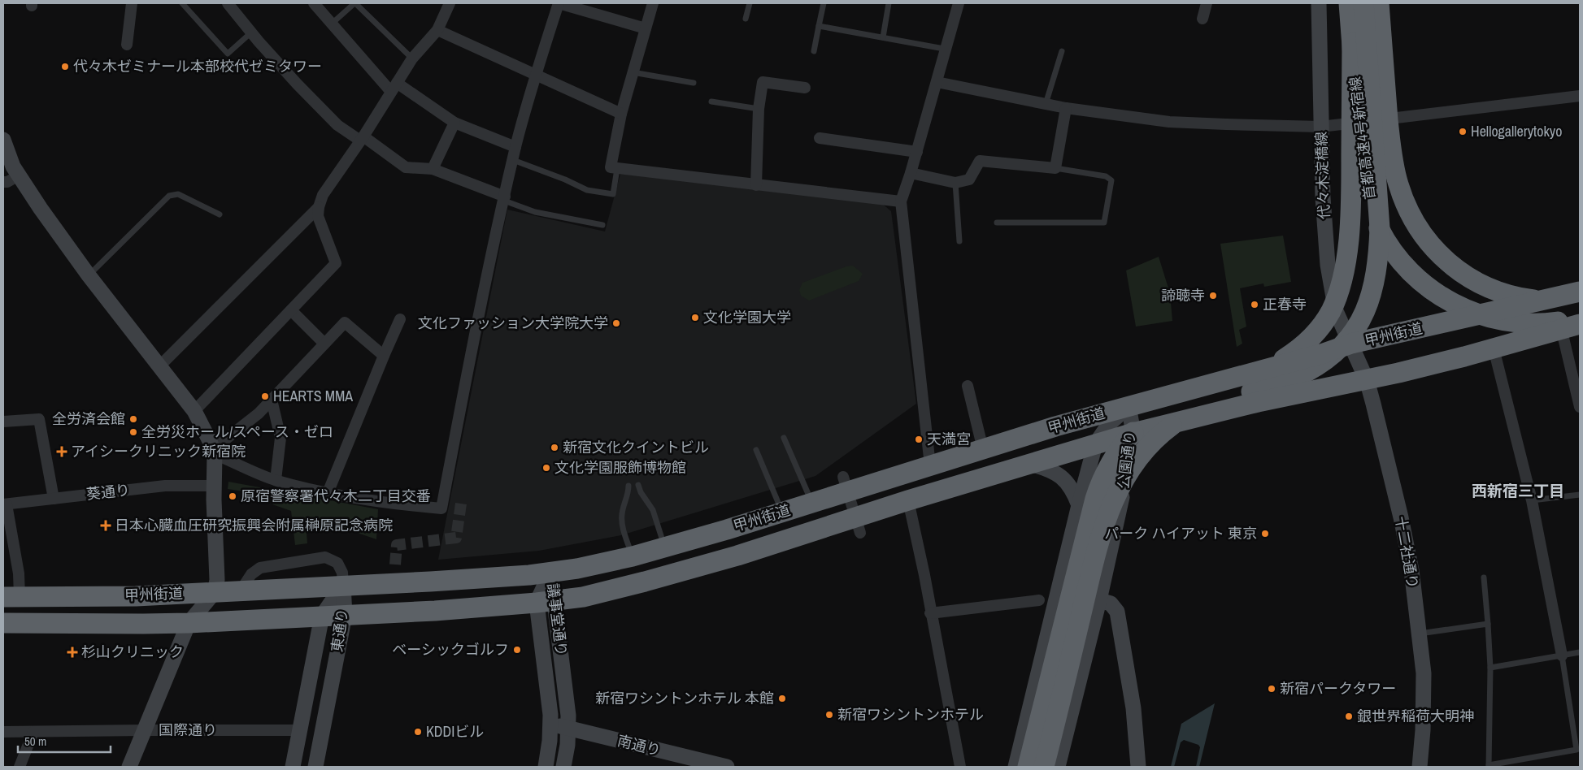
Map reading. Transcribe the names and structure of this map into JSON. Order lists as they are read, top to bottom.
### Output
{
  "streets": {
    "highway": ["首都高速4号新宿線", "甲州街道"],
    "main road": [
      "代々木淀橋線",
      "公園通り",
      "十二社通り",
      "議事堂通り",
      "東通り",
      "南通り"
    ],
    "street": ["葵通り", "国際通り"]
  },
  "crossings": [
    ["代々木淀橋線", "甲州街道"],
    ["代々木淀橋線", "十二社通り"],
    ["甲州街道", "公園通り"],
    ["甲州街道", "十二社通り"],
    ["甲州街道", "議事堂通り"],
    ["甲州街道", "東通り"],
    ["議事堂通り", "南通り"],
    ["東通り", "国際通り"]
  ],
  "districts": ["西新宿三丁目"],
  "places": {
    "other": [
      "代々木ゼミナール本部校代ゼミタワー",
      "Hellogallerytokyo",
      "諦聴寺",
      "正春寺",
      "文化学園大学",
      "文化ファッション大学院大学",
      "HEARTS MMA",
      "全労済会館",
      "全労災ホール/スペース・ゼロ",
      "天満宮",
      "新宿文化クイントビル",
      "文化学園服飾博物館",
      "原宿警察署代々木二丁目交番",
      "パーク ハイアット 東京",
      "ベーシックゴルフ",
      "新宿パークタワー",
      "新宿ワシントンホテル 本館",
      "新宿ワシントンホテル",
      "銀世界稲荷大明神",
      "KDDIビル"
    ],
    "health": ["アイシークリニック新宿院", "日本心臓血圧研究振興会附属榊原記念病院", "杉山クリニック"]
  },
  "scale_bar": "50 m"
}
